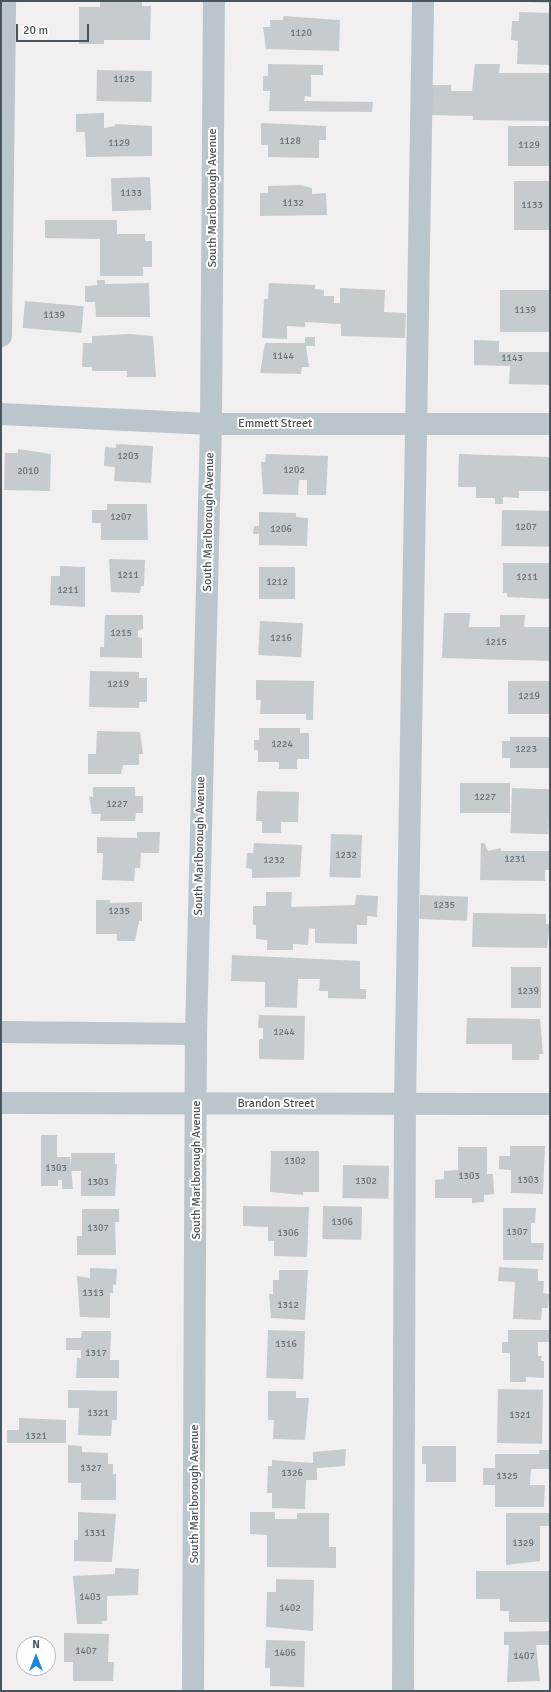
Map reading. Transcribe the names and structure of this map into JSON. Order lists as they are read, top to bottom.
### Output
{
  "streets": {
    "street": ["South Marlborough Avenue", "Emmett Street", "Brandon Street"]
  },
  "crossings": [
    ["South Marlborough Avenue", "Emmett Street"],
    ["South Marlborough Avenue", "Brandon Street"]
  ],
  "house_numbers": [
    "1120",
    "1125",
    "1128",
    "1129",
    "1129",
    "1133",
    "1132",
    "1133",
    "1139",
    "1139",
    "1144",
    "1143",
    "1203",
    "1202",
    "2010",
    "1207",
    "1207",
    "1206",
    "1211",
    "1211",
    "1212",
    "1211",
    "1215",
    "1216",
    "1215",
    "1219",
    "1219",
    "1224",
    "1223",
    "1227",
    "1227",
    "1232",
    "1231",
    "1232",
    "1235",
    "1235",
    "1239",
    "1244",
    "1302",
    "1303",
    "1303",
    "1303",
    "1302",
    "1303",
    "1306",
    "1307",
    "1307",
    "1306",
    "1313",
    "1312",
    "1316",
    "1317",
    "1321",
    "1321",
    "1321",
    "1327",
    "1326",
    "1325",
    "1331",
    "1329",
    "1403",
    "1402",
    "1407",
    "1406",
    "1407"
  ],
  "scale_bar": "20 m",
  "north": "top"
}
